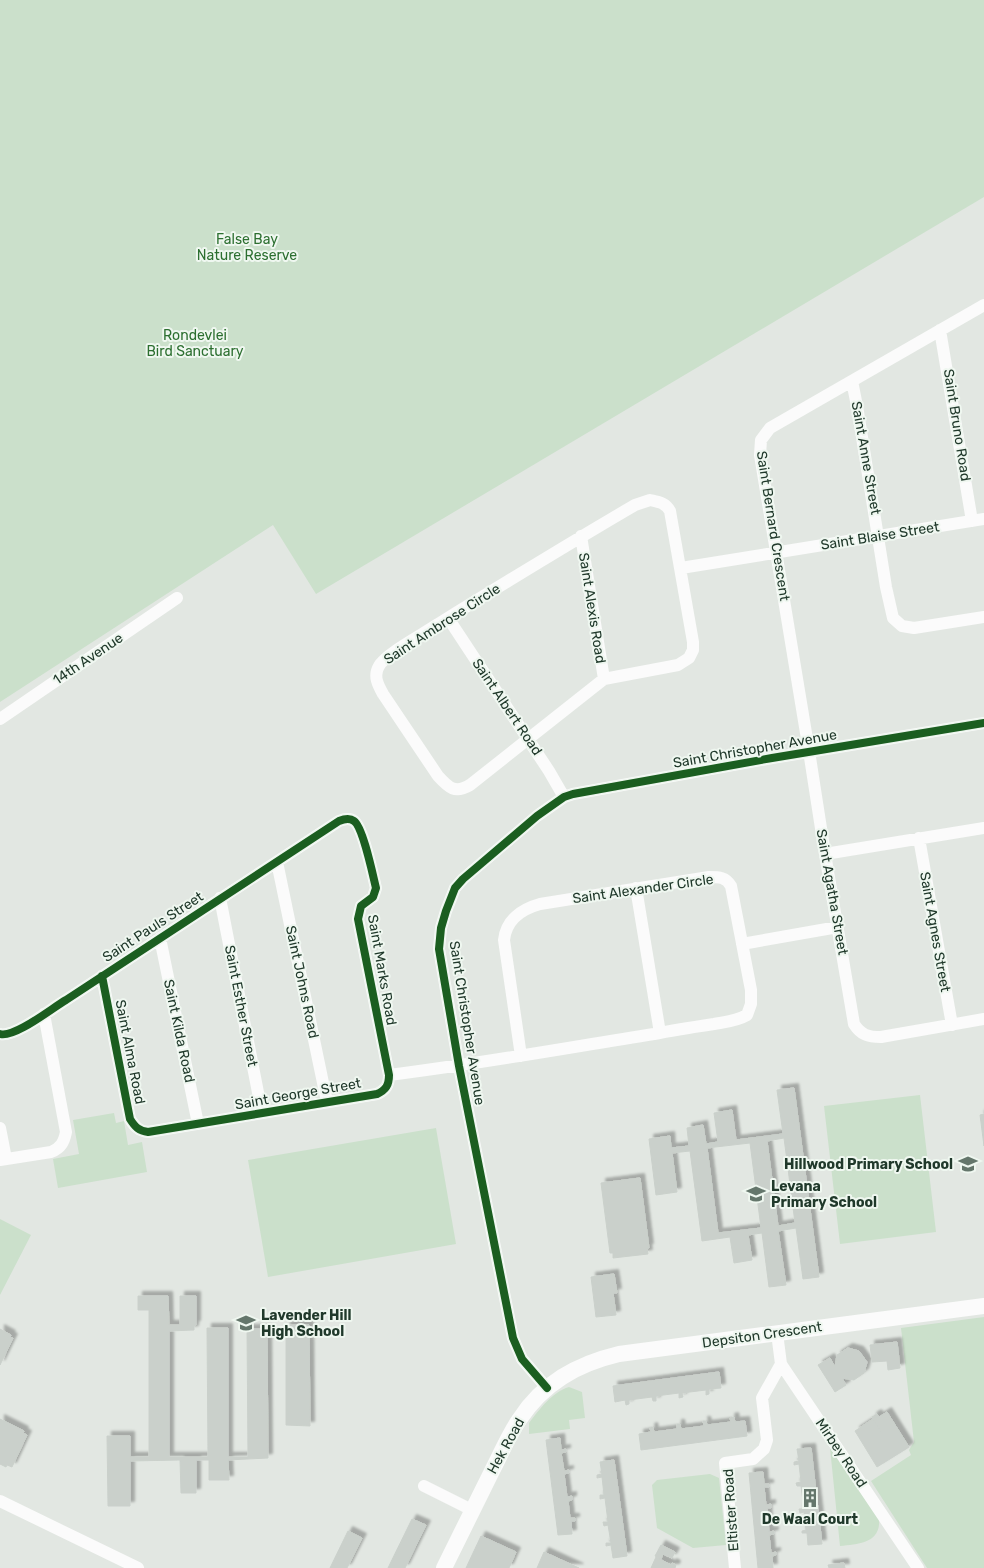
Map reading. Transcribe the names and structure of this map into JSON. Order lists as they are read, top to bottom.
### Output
{
  "streets": {
    "street": [
      "Saint Bruno Road",
      "Saint Anne Street",
      "Saint Bernard Crescent",
      "Saint Blaise Street",
      "Saint Alexis Road",
      "Saint Ambrose Circle",
      "14th Avenue",
      "Saint Albert Road",
      "Saint Christopher Avenue",
      "Saint Alexander Circle",
      "Saint Agatha Street",
      "Saint Pauls Street",
      "Saint Agnes Street",
      "Saint Marks Road",
      "Saint Johns Road",
      "Saint Esther Street",
      "Saint Kilda Road",
      "Saint Alma Road",
      "Saint George Street",
      "Depsiton Crescent",
      "Hek Road",
      "Mirbey Road",
      "Eltister Road"
    ]
  },
  "crossings": [
    ["Saint Bruno Road", "Saint Bernard Crescent"],
    ["Saint Bruno Road", "Saint Blaise Street"],
    ["Saint Anne Street", "Saint Bernard Crescent"],
    ["Saint Anne Street", "Saint Blaise Street"],
    ["Saint Bernard Crescent", "Saint Blaise Street"],
    ["Saint Bernard Crescent", "Saint Christopher Avenue"],
    ["Saint Bernard Crescent", "Saint Agatha Street"],
    ["Saint Alexis Road", "Saint Ambrose Circle"],
    ["Saint Ambrose Circle", "Saint Albert Road"],
    ["Saint Albert Road", "Saint Christopher Avenue"],
    ["Saint Christopher Avenue", "Saint Alexander Circle"],
    ["Saint Christopher Avenue", "Saint Agatha Street"],
    ["Saint Christopher Avenue", "Depsiton Crescent"],
    ["Saint Christopher Avenue", "Hek Road"],
    ["Saint Agatha Street", "Saint Agnes Street"],
    ["Saint Pauls Street", "Saint Marks Road"],
    ["Saint Pauls Street", "Saint Johns Road"],
    ["Saint Pauls Street", "Saint Esther Street"],
    ["Saint Pauls Street", "Saint Kilda Road"],
    ["Saint Pauls Street", "Saint Alma Road"],
    ["Saint Marks Road", "Saint Johns Road"],
    ["Saint Marks Road", "Saint George Street"],
    ["Saint Johns Road", "Saint George Street"],
    ["Saint Esther Street", "Saint George Street"],
    ["Saint Kilda Road", "Saint Alma Road"],
    ["Saint Kilda Road", "Saint George Street"],
    ["Saint Alma Road", "Saint George Street"],
    ["Depsiton Crescent", "Hek Road"],
    ["Depsiton Crescent", "Mirbey Road"],
    ["Mirbey Road", "Eltister Road"]
  ],
  "parks": ["False Bay Nature Reserve", "Rondevlei Bird Sanctuary"],
  "places": {
    "school or university": ["Hillwood Primary School", "Levana Primary School", "Lavender Hill High School"],
    "building": ["De Waal Court"]
  }
}
